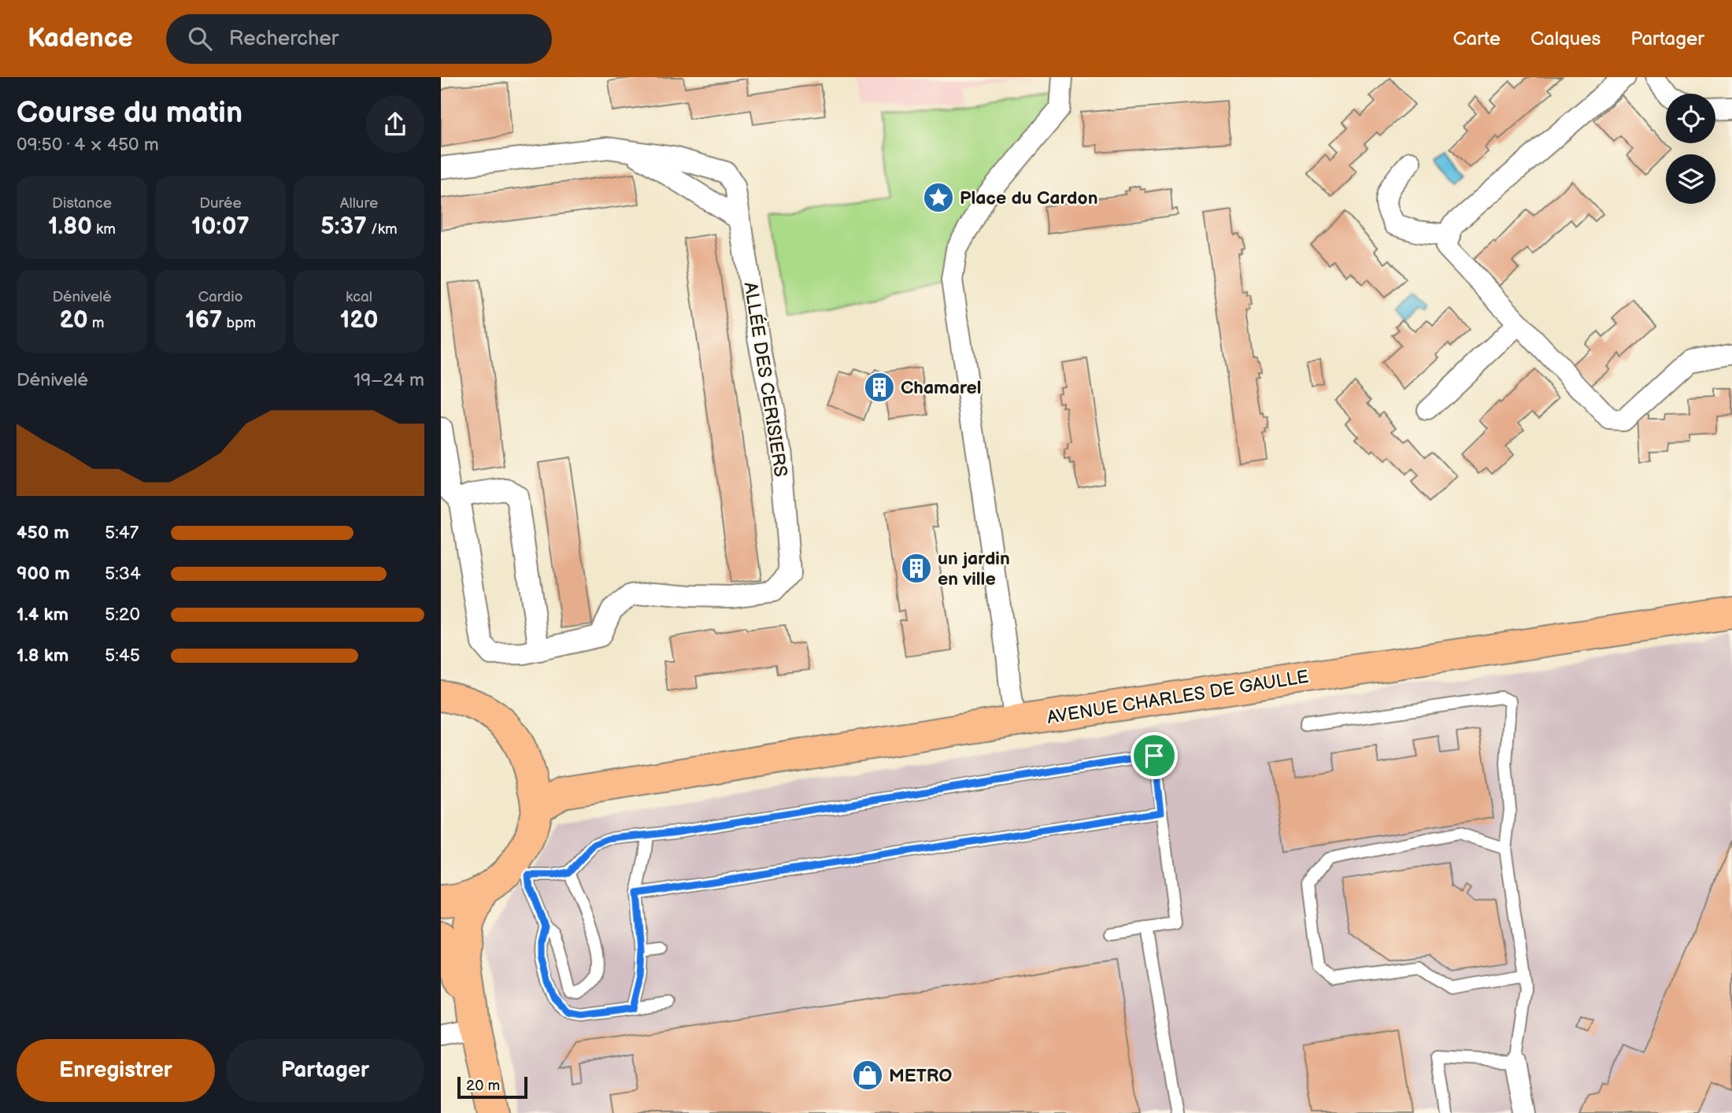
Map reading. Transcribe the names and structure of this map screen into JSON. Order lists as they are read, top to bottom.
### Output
{
  "streets": {
    "main road": ["AVENUE CHARLES DE GAULLE"],
    "street": ["ALLÉE DES CERISIERS"]
  },
  "places": {
    "place": ["Place du Cardon"],
    "building": ["Chamarel", "un jardin en ville"],
    "shop": ["METRO"]
  },
  "scale_bar": "20 m",
  "page": {
    "header": "Kadence",
    "search": "Rechercher",
    "nav": ["Carte", "Calques", "Partager"],
    "heading": ["Course du matin", "09:50 · 4 × 450 m"],
    "stats": [
      ["Distance", "1.80 km"],
      ["Durée", "10:07"],
      ["Allure", "5:37 /km"],
      ["Dénivelé", "20 m"],
      ["Cardio", "167 bpm"],
      ["kcal", "120"]
    ],
    "chart": ["Dénivelé", "19–24 m"],
    "list": [
      {
        "name": "450 m",
        "note": "5:47"
      },
      {
        "name": "900 m",
        "note": "5:34"
      },
      {
        "name": "1.4 km",
        "note": "5:20"
      },
      {
        "name": "1.8 km",
        "note": "5:45"
      }
    ],
    "buttons": ["Enregistrer", "Partager"],
    "scale": "20 m"
  }
}
